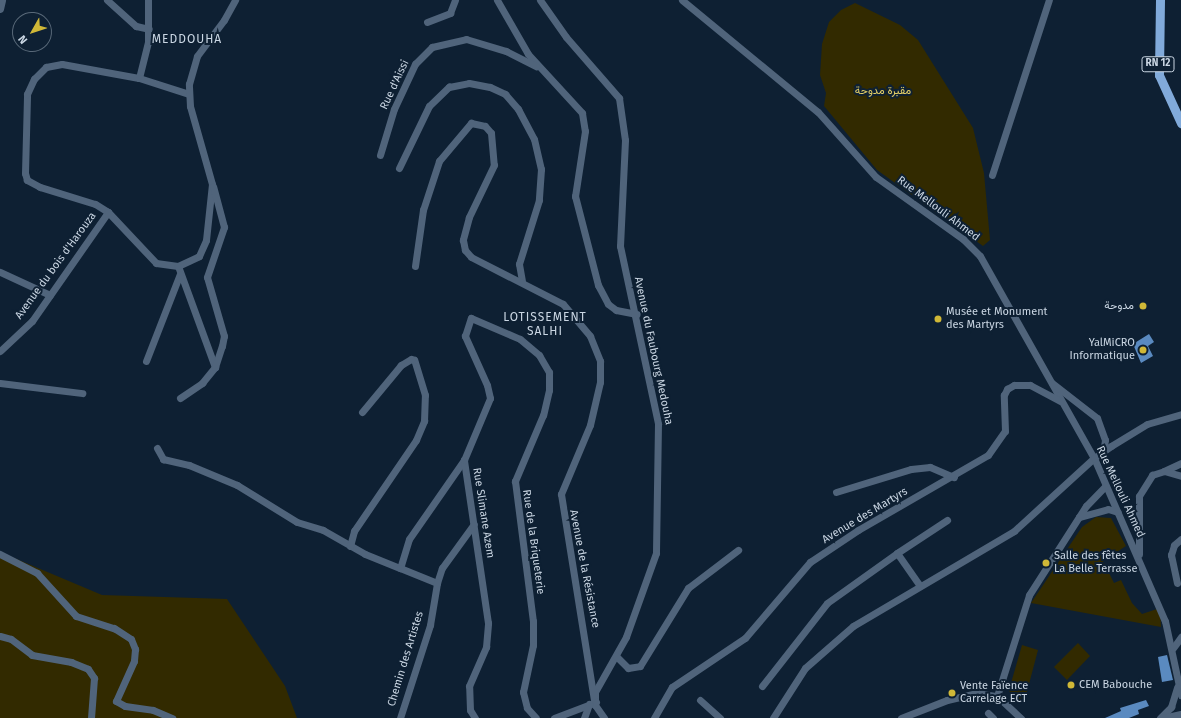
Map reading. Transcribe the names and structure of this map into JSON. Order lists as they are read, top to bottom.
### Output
{
  "streets": {
    "main road": ["RN 12"],
    "street": [
      "Rue d'Aissi",
      "Rue Mellouli Ahmed",
      "Avenue du bois d'Harouza",
      "Avenue du Faubourg Medouha",
      "Rue Slimane Azem",
      "Avenue des Martyrs",
      "Rue de la Briqueterie",
      "Avenue de la Résistance",
      "Chemin des Artistes"
    ]
  },
  "crossings": [
    ["Rue Mellouli Ahmed", "Avenue des Martyrs"],
    ["Avenue du Faubourg Medouha", "Avenue de la Résistance"],
    ["Rue Slimane Azem", "Rue de la Briqueterie"],
    ["Rue Slimane Azem", "Chemin des Artistes"]
  ],
  "districts": ["MEDDOUHA", "LOTISSEMENT SALHI"],
  "parks": ["مقبرة مدوحة"],
  "places": [
    "مدوحة",
    "Musée et Monument des Martyrs",
    "YalMiCRO Informatique",
    "Salle des fêtes La Belle Terrasse",
    "CEM Babouche",
    "Vente Faïence Carrelage ECT"
  ],
  "north": "bottom left"
}
